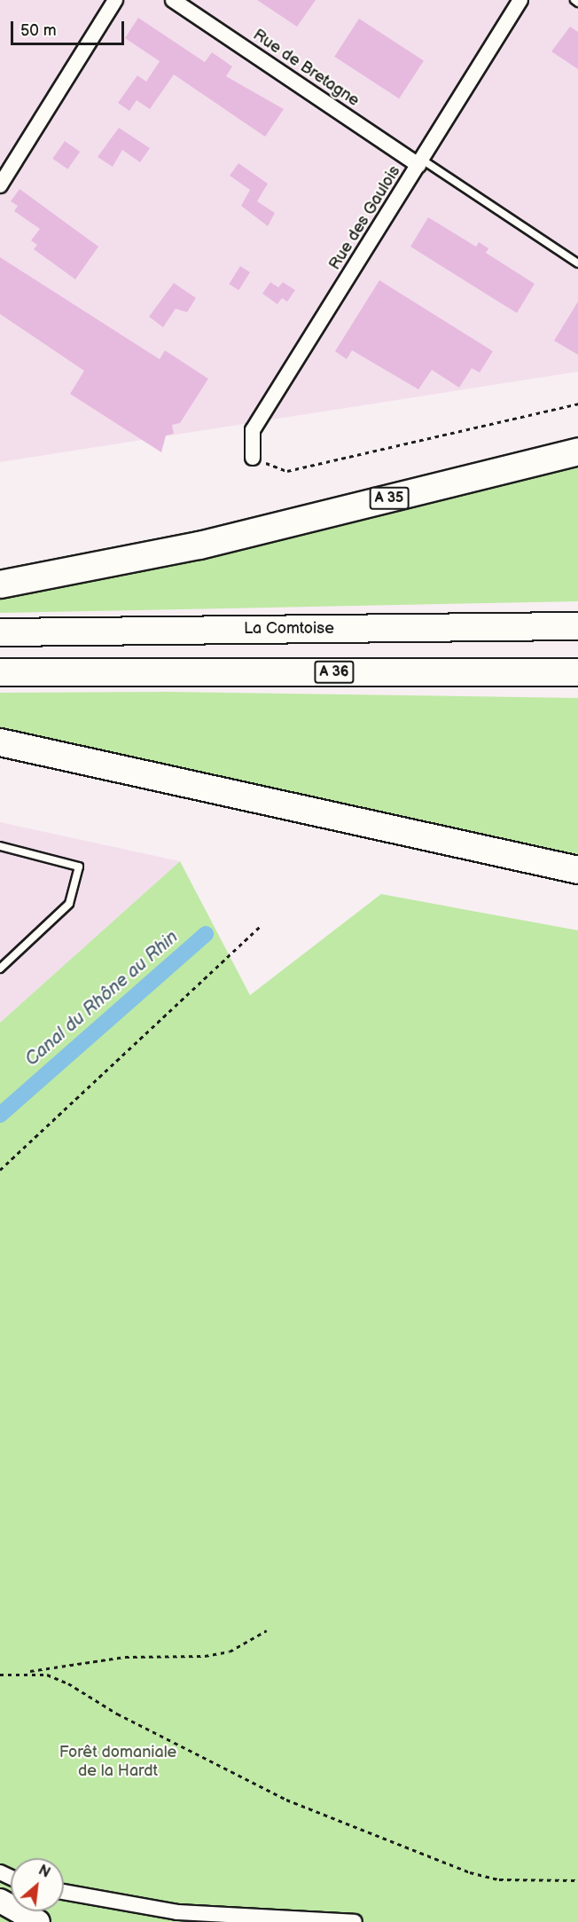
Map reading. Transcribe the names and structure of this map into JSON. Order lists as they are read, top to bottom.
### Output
{
  "streets": {
    "highway": ["A 35", "La Comtoise", "A 36"],
    "street": ["Rue de Bretagne", "Rue des Gaulois"]
  },
  "crossings": [
    ["Rue de Bretagne", "Rue des Gaulois"]
  ],
  "water": ["Canal du Rhône au Rhin"],
  "parks": ["Forêt domaniale de la Hardt"],
  "scale_bar": "50 m",
  "north": "top right"
}
